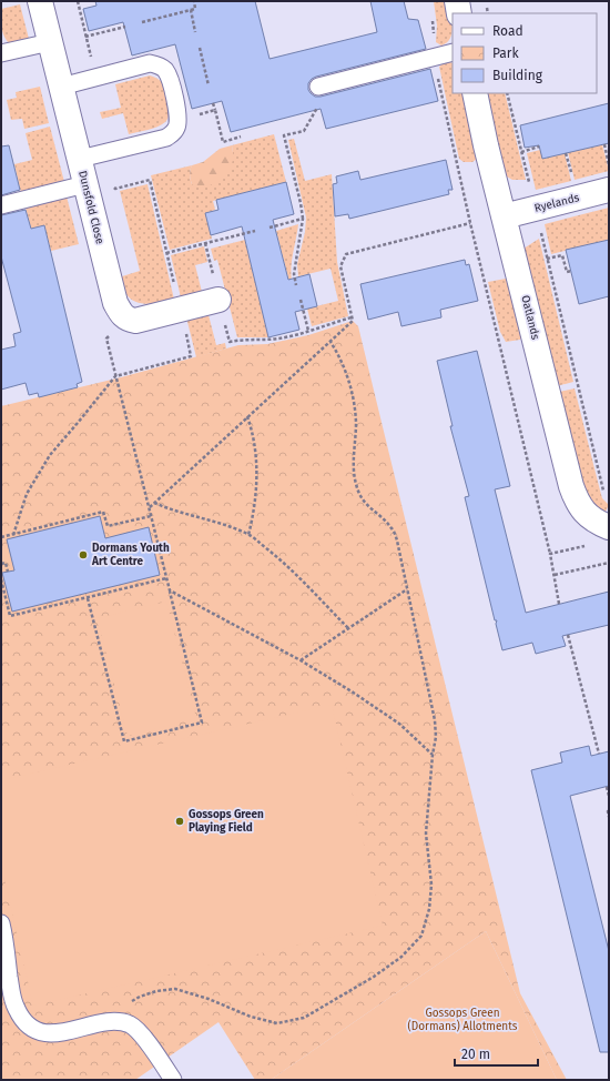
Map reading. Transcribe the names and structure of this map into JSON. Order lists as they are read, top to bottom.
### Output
{
  "streets": {
    "street": ["Ryelands", "Dunsfold Close", "Oatlands"]
  },
  "crossings": [
    ["Ryelands", "Oatlands"]
  ],
  "parks": ["Gossops Green (Dormans) Allotments"],
  "places": ["Dormans Youth Art Centre", "Gossops Green Playing Field"],
  "legend": ["Road", "Park", "Building"],
  "scale_bar": "20 m"
}
